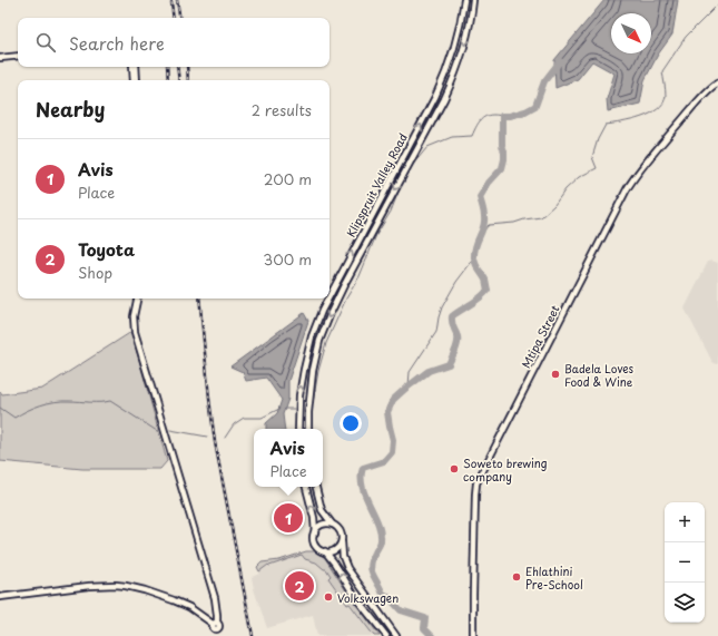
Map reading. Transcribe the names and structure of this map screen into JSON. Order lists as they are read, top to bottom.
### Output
{
  "streets": {
    "main road": ["Klipspruit Valley Road", "Mtipa Street"]
  },
  "places": [
    "Badela Loves Food & Wine",
    "Soweto brewing company",
    "Ehlathini Pre-School",
    "Volkswagen"
  ],
  "north": "bottom right",
  "page": {
    "search": "Search here",
    "heading": ["Nearby", "2 results"],
    "list": [
      {
        "mark": "1",
        "name": "Avis",
        "note": "Place",
        "value": "200 m"
      },
      {
        "mark": "2",
        "name": "Toyota",
        "note": "Shop",
        "value": "300 m"
      }
    ],
    "popup": ["Avis", "Place"],
    "pins": ["1", "2"],
    "map_buttons": ["+", "−"]
  }
}
